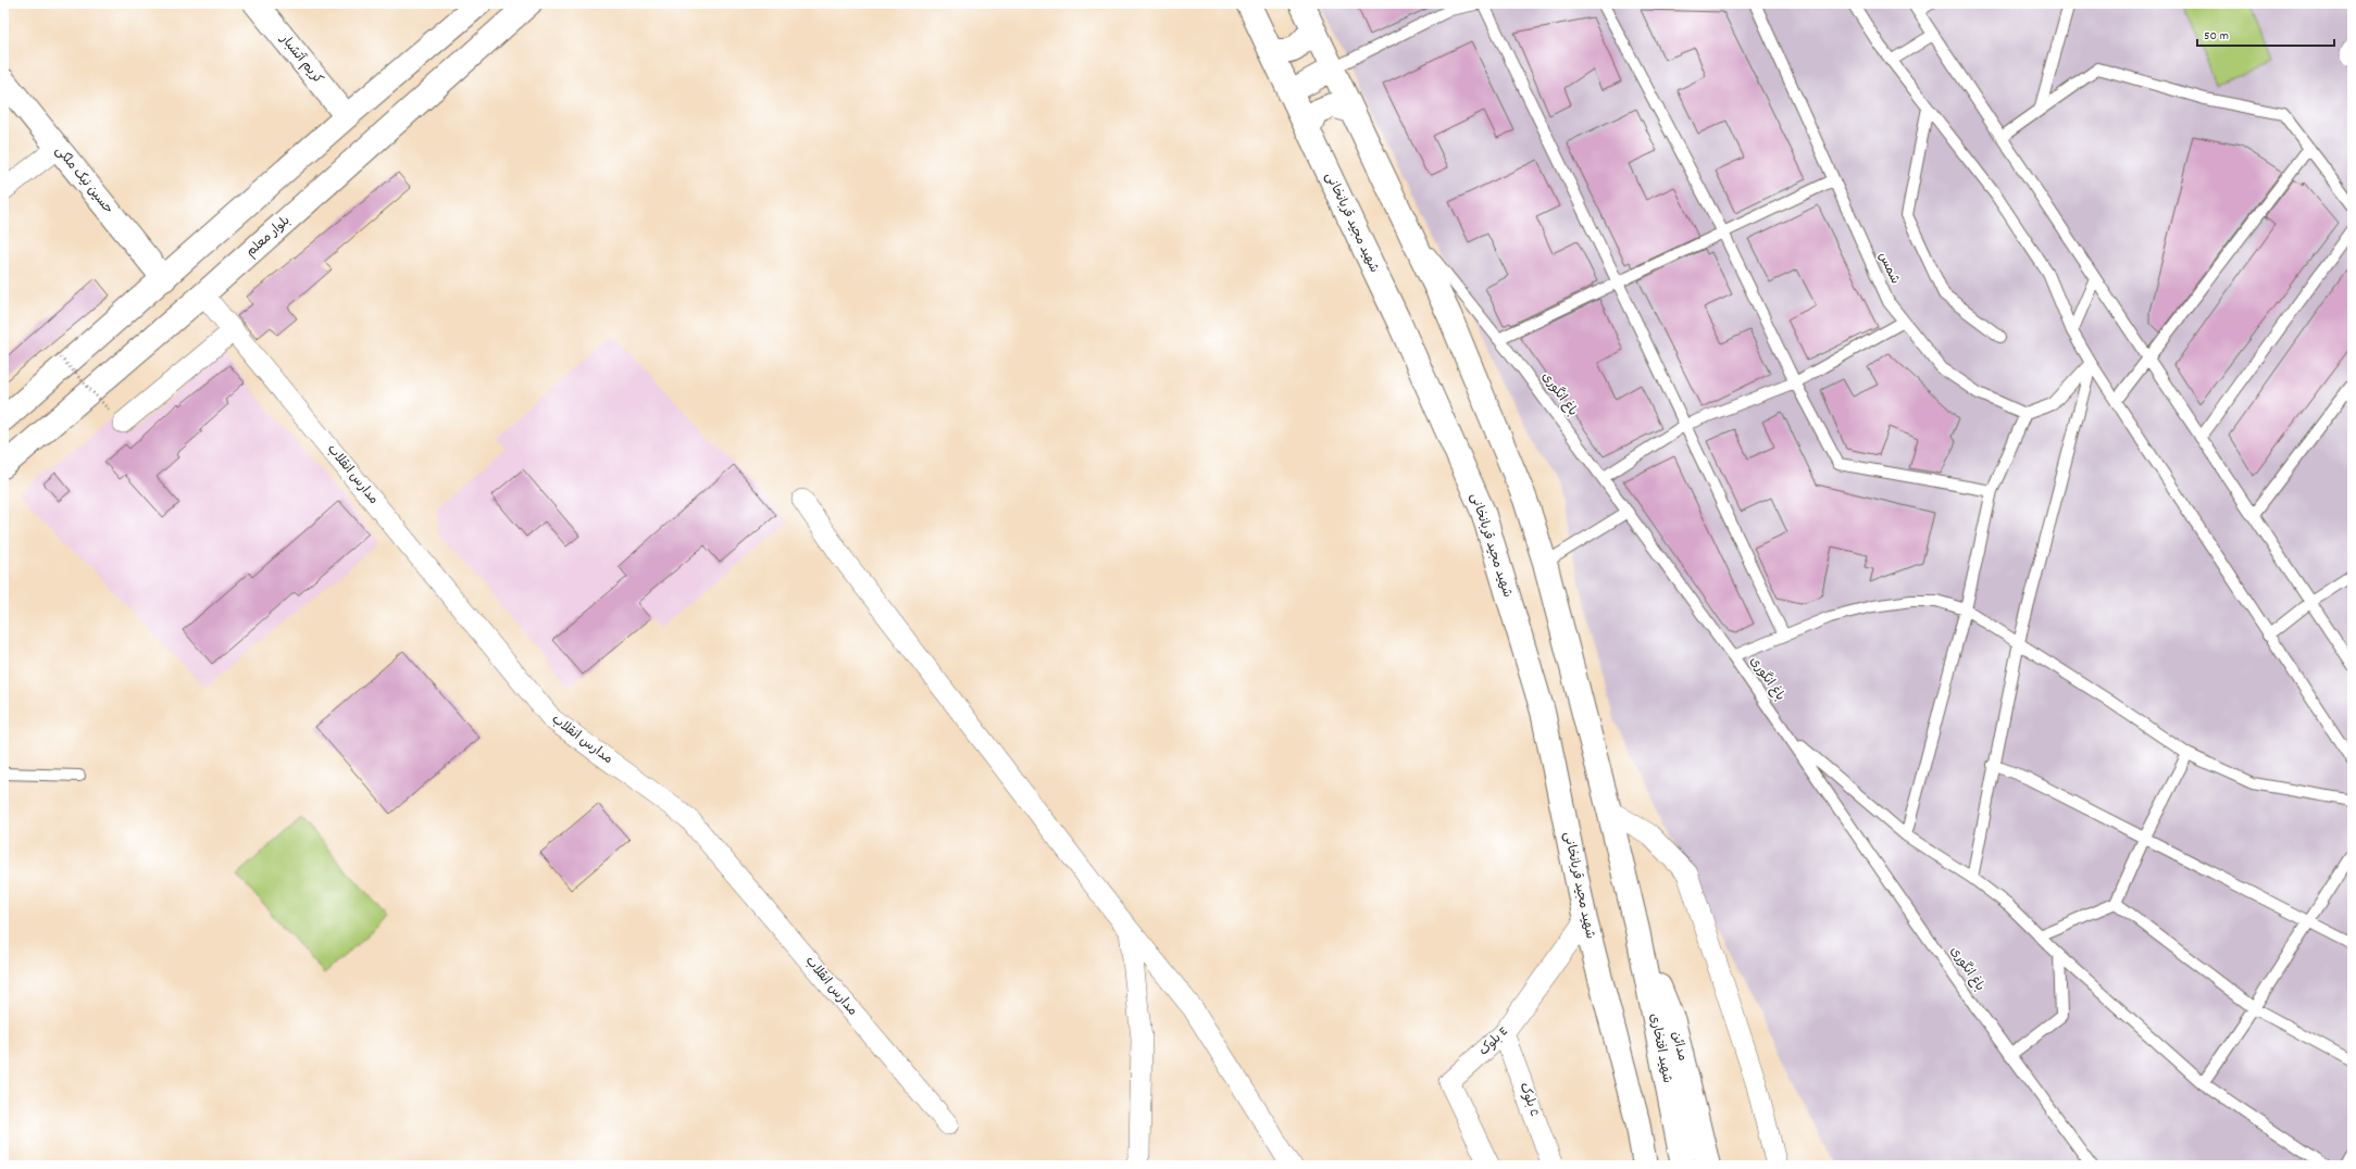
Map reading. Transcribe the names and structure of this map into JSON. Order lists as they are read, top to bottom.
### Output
{
  "streets": {
    "main road": [
      "کریم آتشبار",
      "حسین نیک ملکی",
      "شهید مجید قربانخانی",
      "بلوار معلم",
      "مدائن",
      "شهید افتخاری"
    ],
    "street": ["مدارس انقلاب", "بلوک E", "بلوک C"],
    "lane": ["شمس", "باغ انگوری"]
  },
  "crossings": [
    ["شهید مجید قربانخانی", "بلوک E"],
    ["بلوار معلم", "مدارس انقلاب"],
    ["بلوک E", "بلوک C"],
    ["مدائن", "شهید افتخاری"]
  ],
  "scale_bar": "50 m"
}
